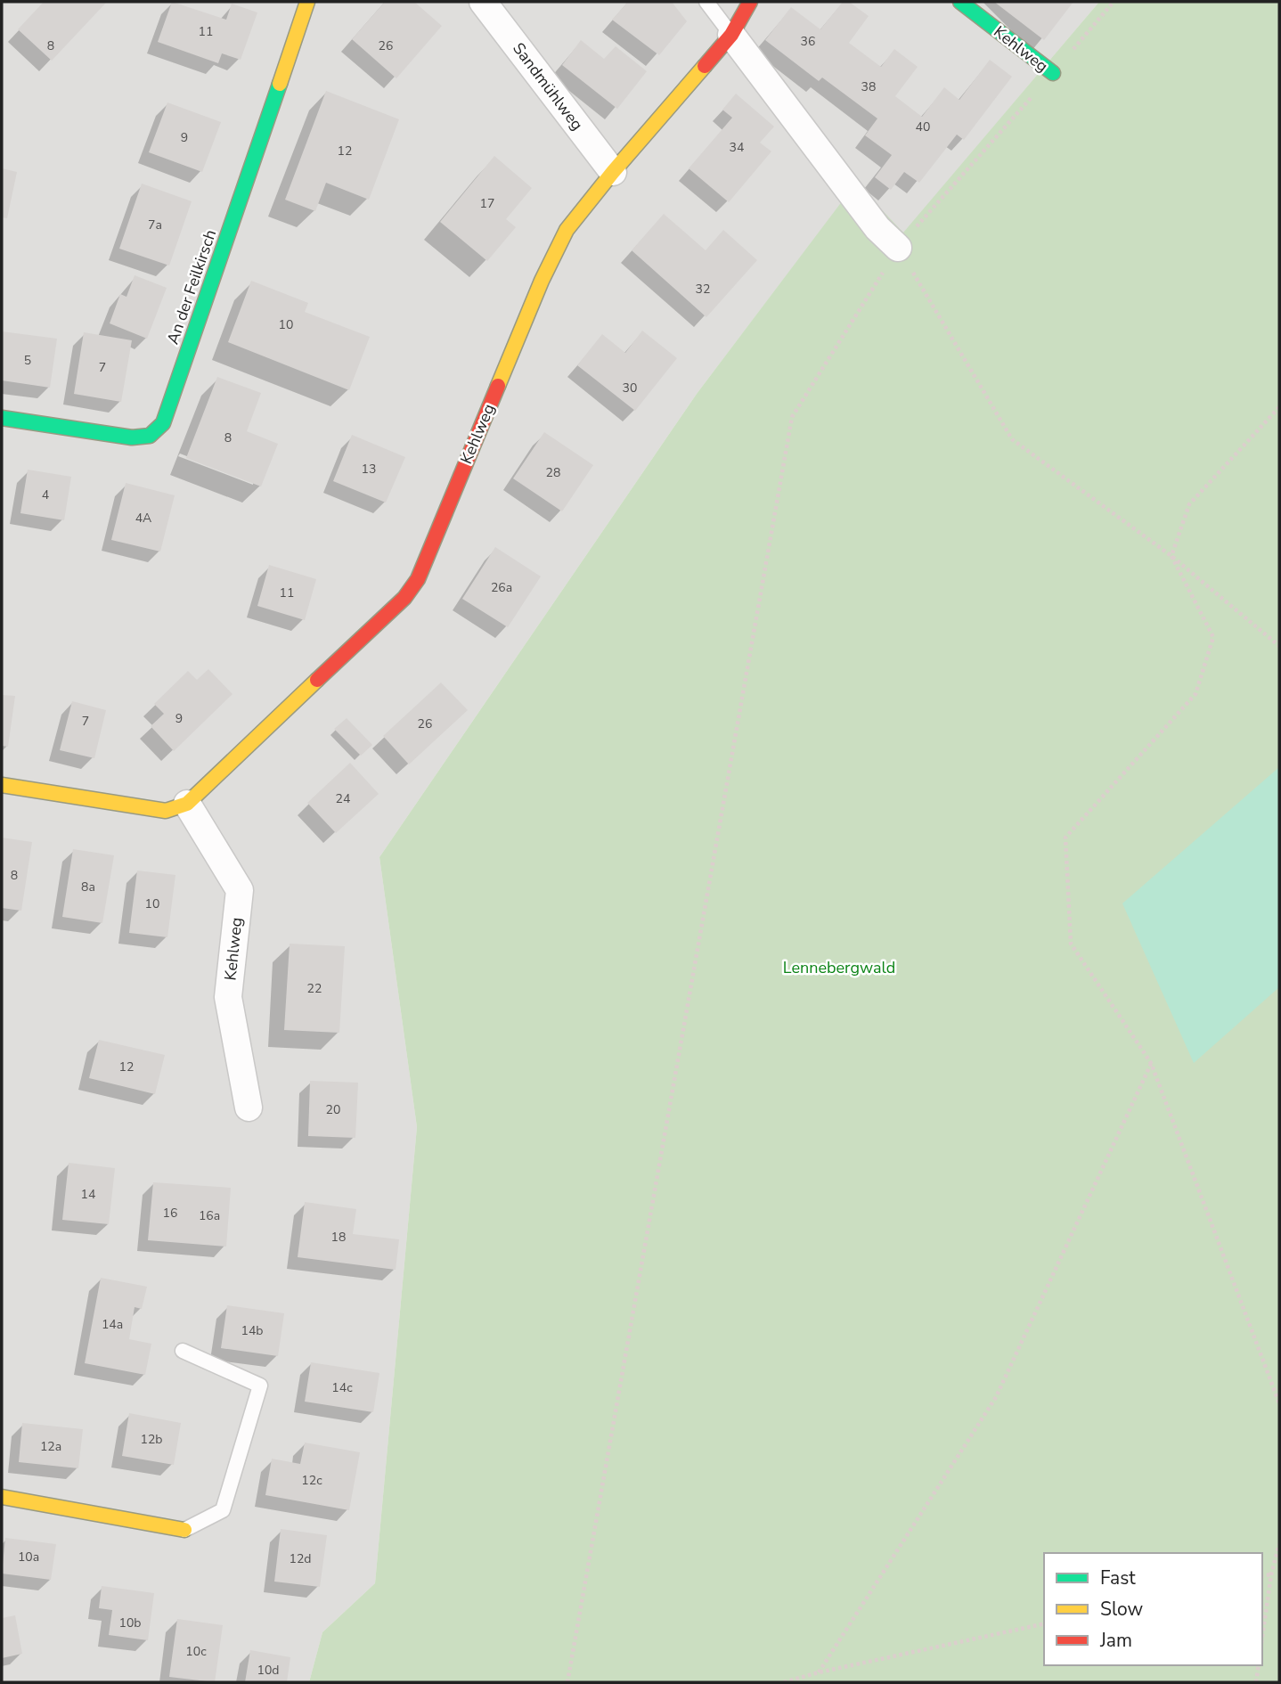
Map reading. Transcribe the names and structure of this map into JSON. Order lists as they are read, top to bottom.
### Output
{
  "streets": {
    "street": ["Kehlweg", "Sandmühlweg", "An der Feilkirsch"]
  },
  "crossings": [
    ["Kehlweg", "Sandmühlweg"]
  ],
  "parks": ["Lennebergwald"],
  "house_numbers": [
    "11",
    "36",
    "8",
    "26",
    "38",
    "40",
    "9",
    "34",
    "12",
    "17",
    "7a",
    "32",
    "10",
    "5",
    "7",
    "30",
    "8",
    "13",
    "28",
    "4",
    "4A",
    "26a",
    "11",
    "9",
    "7",
    "26",
    "24",
    "8",
    "8a",
    "10",
    "22",
    "12",
    "20",
    "14",
    "16",
    "16a",
    "18",
    "14a",
    "14b",
    "14c",
    "12b",
    "12a",
    "12c",
    "10a",
    "12d",
    "10b",
    "10c",
    "10d"
  ],
  "legend": ["Fast", "Slow", "Jam"]
}
